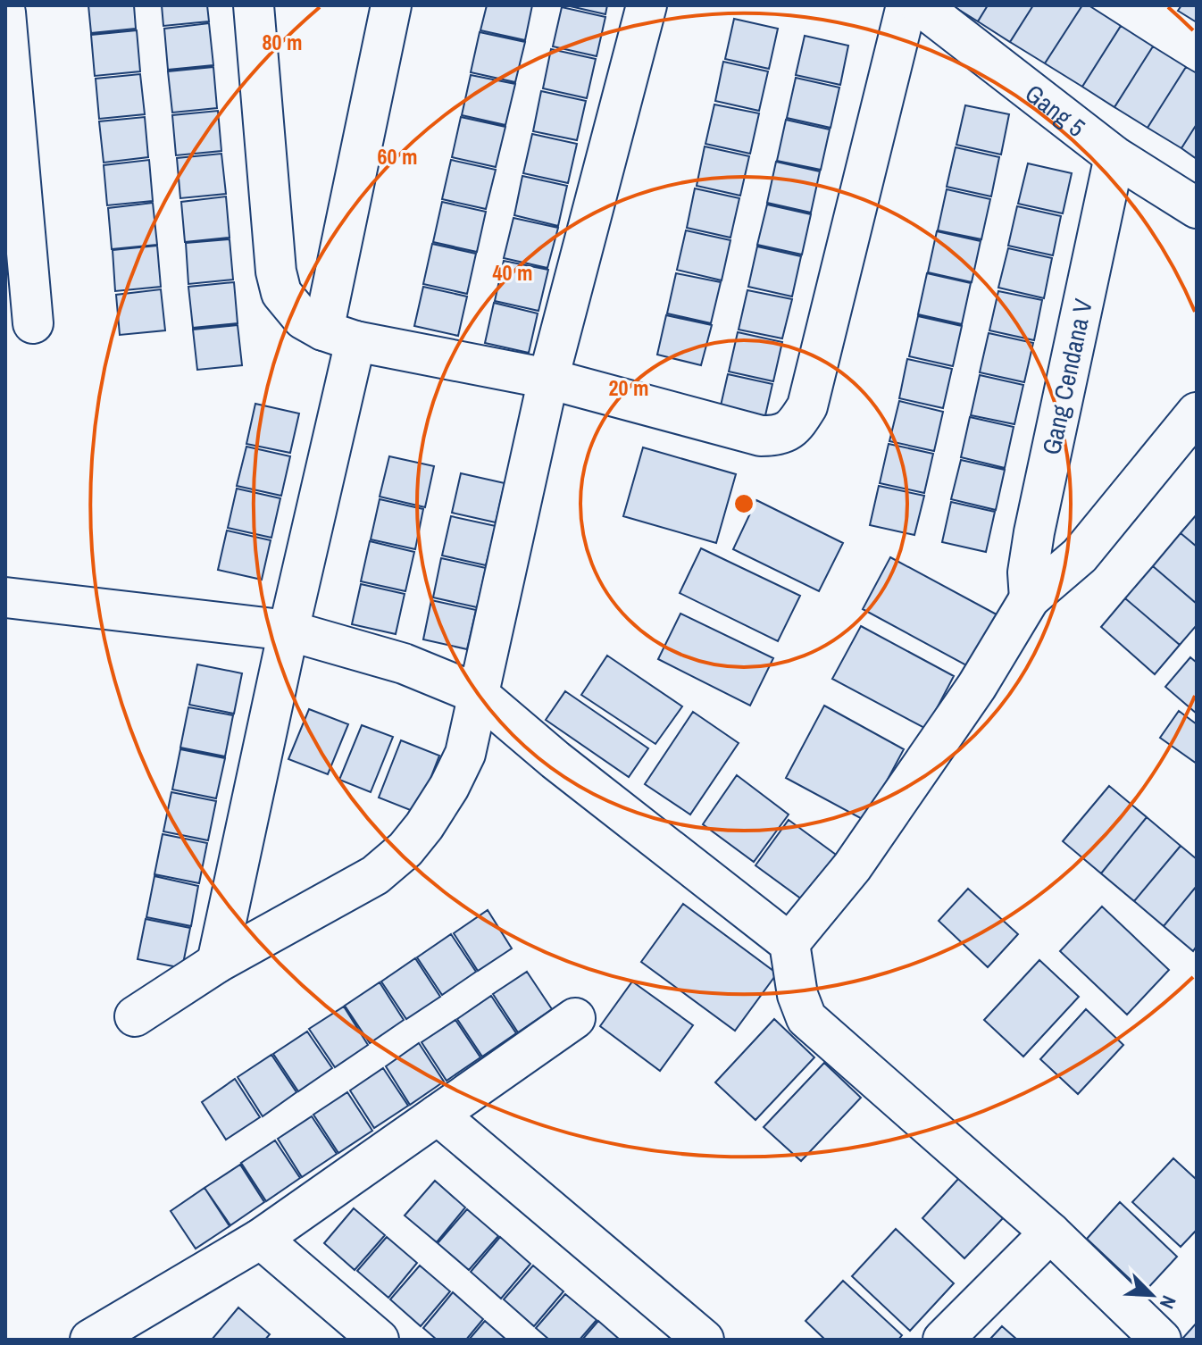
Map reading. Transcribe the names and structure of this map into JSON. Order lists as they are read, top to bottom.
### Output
{
  "streets": {
    "street": ["Gang 5", "Gang Cendana V"]
  },
  "crossings": [
    ["Gang 5", "Gang Cendana V"]
  ],
  "north": "bottom right",
  "rings": [
    "80 m",
    "60 m",
    "40 m",
    "20 m"
  ]
}
